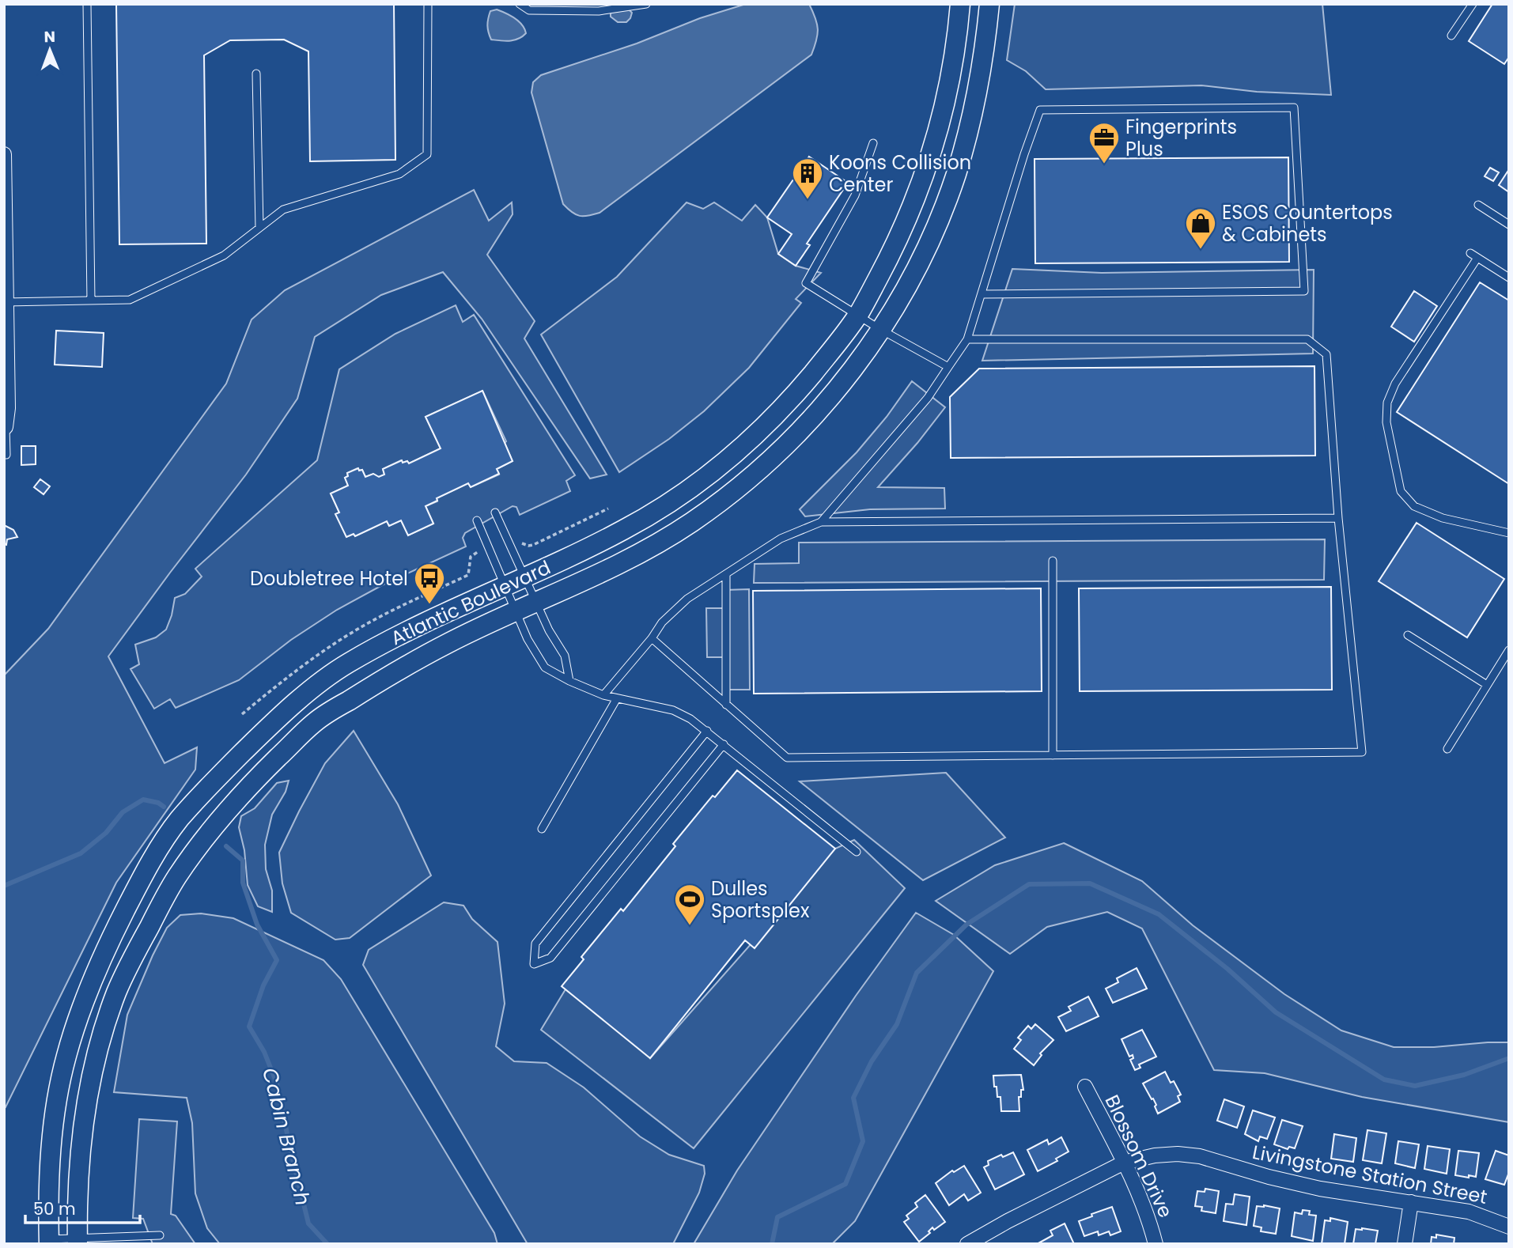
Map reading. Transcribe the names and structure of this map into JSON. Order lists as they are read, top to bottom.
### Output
{
  "streets": {
    "main road": ["Atlantic Boulevard"],
    "street": ["Blossom Drive", "Livingstone Station Street"]
  },
  "crossings": [
    ["Blossom Drive", "Livingstone Station Street"]
  ],
  "water": ["Cabin Branch"],
  "places": {
    "office": ["Fingerprints Plus"],
    "building": ["Koons Collision Center"],
    "shop": ["ESOS Countertops & Cabinets"],
    "bus stop": ["Doubletree Hotel"],
    "sports": ["Dulles Sportsplex"]
  },
  "scale_bar": "50 m",
  "north": "top"
}
